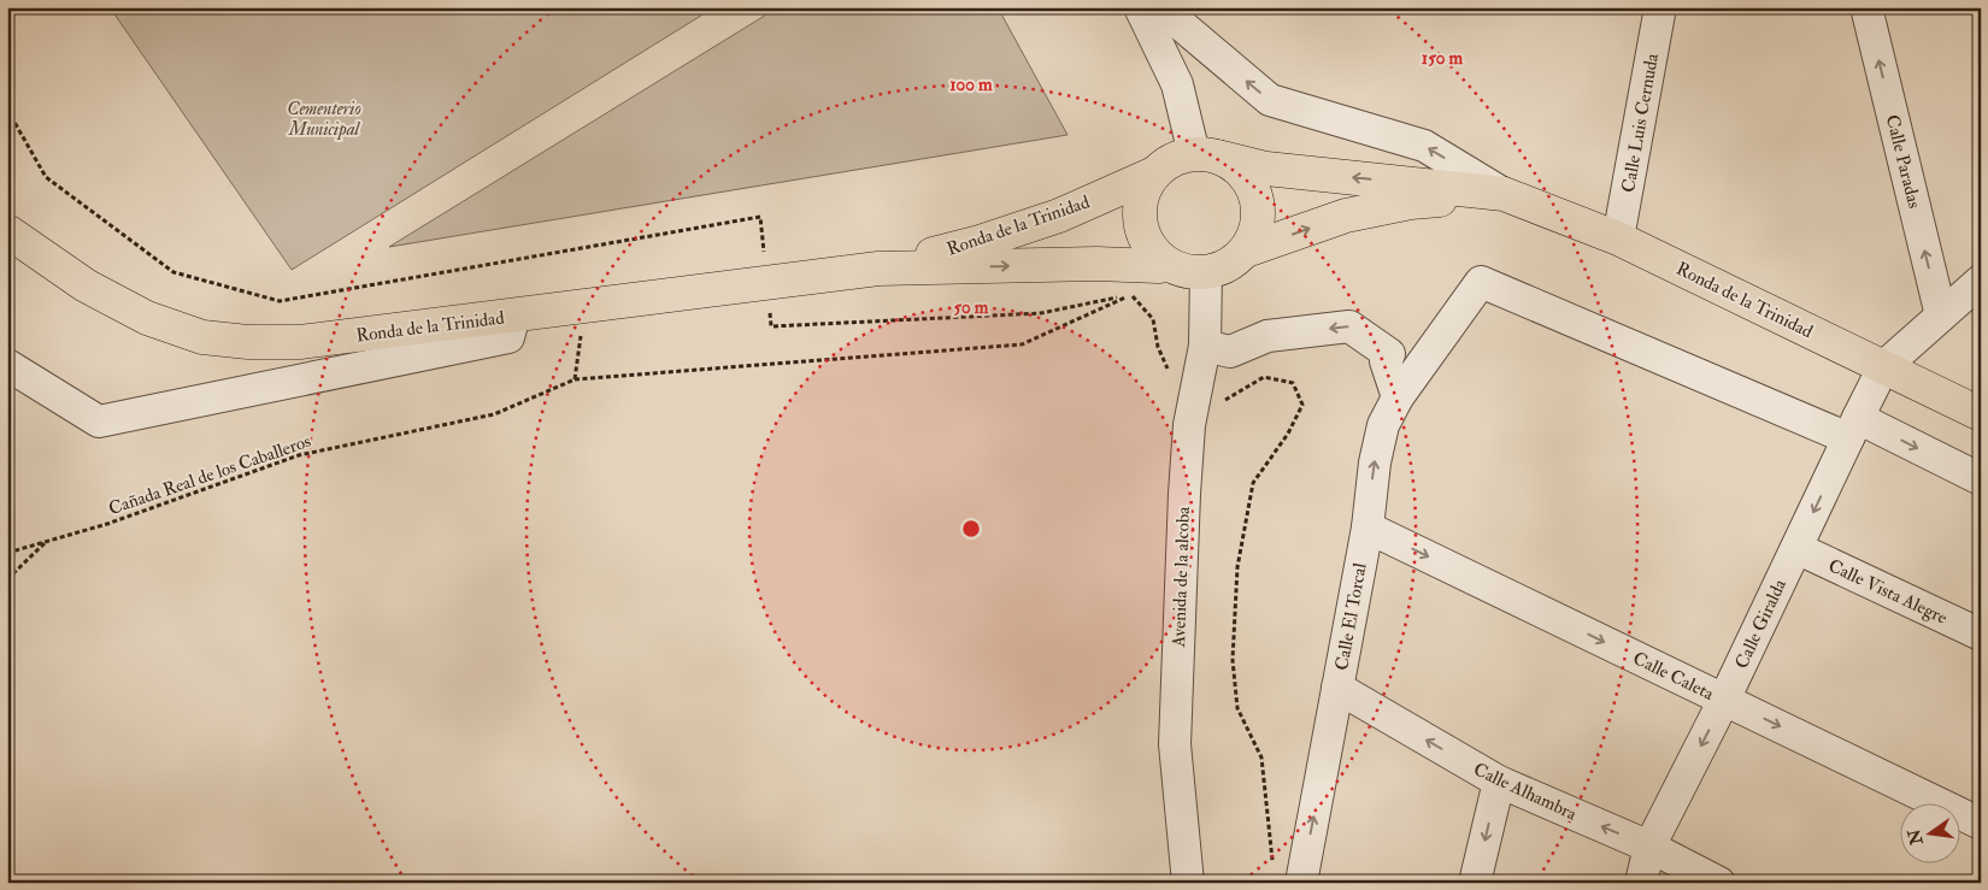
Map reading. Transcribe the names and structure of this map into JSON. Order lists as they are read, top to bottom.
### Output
{
  "streets": {
    "main road": ["Ronda de la Trinidad"],
    "street": [
      "Calle Luis Cernuda",
      "Calle Paradas",
      "Avenida de la alcoba",
      "Calle Vista Alegre",
      "Calle El Torcal",
      "Calle Giralda",
      "Calle Caleta",
      "Calle Alhambra"
    ],
    "path": ["Cañada Real de los Caballeros"]
  },
  "crossings": [
    ["Calle Luis Cernuda", "Ronda de la Trinidad"],
    ["Calle Paradas", "Calle Giralda"],
    ["Ronda de la Trinidad", "Avenida de la alcoba"],
    ["Ronda de la Trinidad", "Calle Giralda"],
    ["Calle Vista Alegre", "Calle Giralda"],
    ["Calle El Torcal", "Calle Giralda"],
    ["Calle El Torcal", "Calle Caleta"],
    ["Calle El Torcal", "Calle Alhambra"],
    ["Calle Giralda", "Calle Caleta"],
    ["Calle Giralda", "Calle Alhambra"]
  ],
  "one_way": [
    "Calle Paradas",
    "Calle Giralda",
    "Calle Caleta",
    "Calle Alhambra"
  ],
  "parks": ["Cementerio Municipal"],
  "north": "left",
  "rings": ["150 m", "100 m", "50 m"]
}
